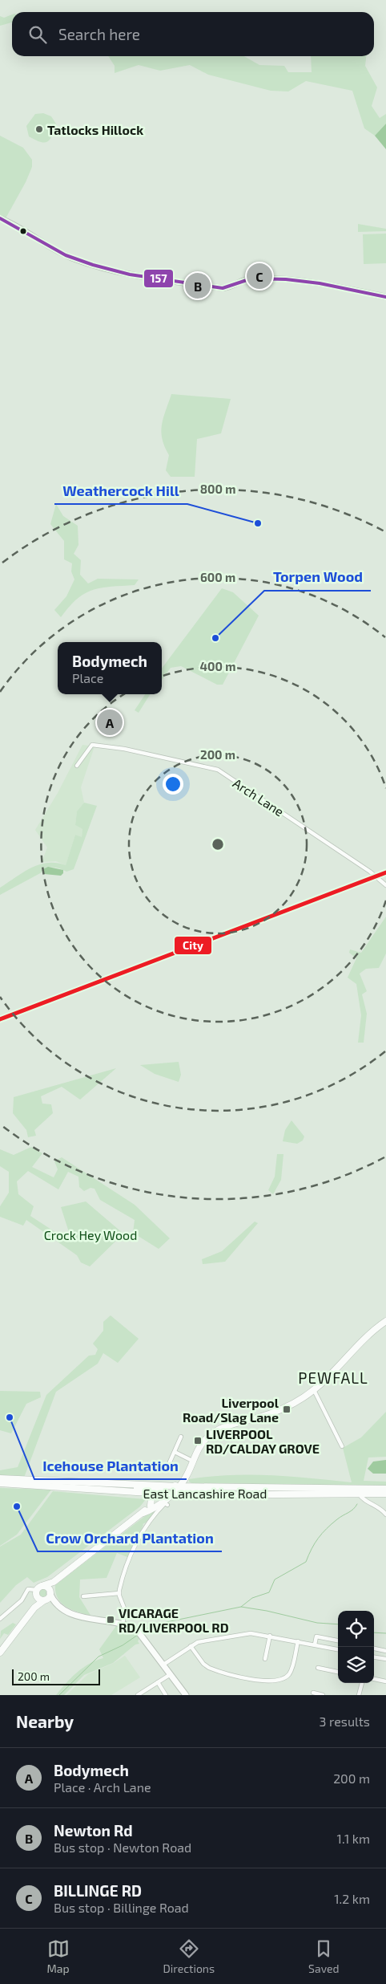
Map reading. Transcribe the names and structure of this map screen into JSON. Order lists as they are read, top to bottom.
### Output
{
  "streets": {
    "highway": ["East Lancashire Road"],
    "street": ["Arch Lane"]
  },
  "districts": ["PEWFALL"],
  "parks": ["Crock Hey Wood"],
  "places": {
    "other": [
      "Tatlocks Hillock",
      "Weathercock Hill",
      "Torpen Wood",
      "Icehouse Plantation",
      "Crow Orchard Plantation"
    ],
    "transit": ["Liverpool Road/Slag Lane", "LIVERPOOL RD/CALDAY GROVE", "VICARAGE RD/LIVERPOOL RD"]
  },
  "lines": ["transit line 157", "transit line City"],
  "scale_bar": "200 m",
  "page": {
    "search": "Search here",
    "pins": ["C", "B", "A"],
    "popup": ["Bodymech", "Place"],
    "scale": "200 m",
    "heading": ["Nearby", "3 results"],
    "list": [
      {
        "mark": "A",
        "name": "Bodymech",
        "note": "Place · Arch Lane",
        "value": "200 m"
      },
      {
        "mark": "B",
        "name": "Newton Rd",
        "note": "Bus stop · Newton Road",
        "value": "1.1 km"
      },
      {
        "mark": "C",
        "name": "BILLINGE RD",
        "note": "Bus stop · Billinge Road",
        "value": "1.2 km"
      }
    ],
    "nav": ["Map", "Directions", "Saved"]
  },
  "rings": [
    "800 m",
    "600 m",
    "400 m",
    "200 m"
  ]
}
